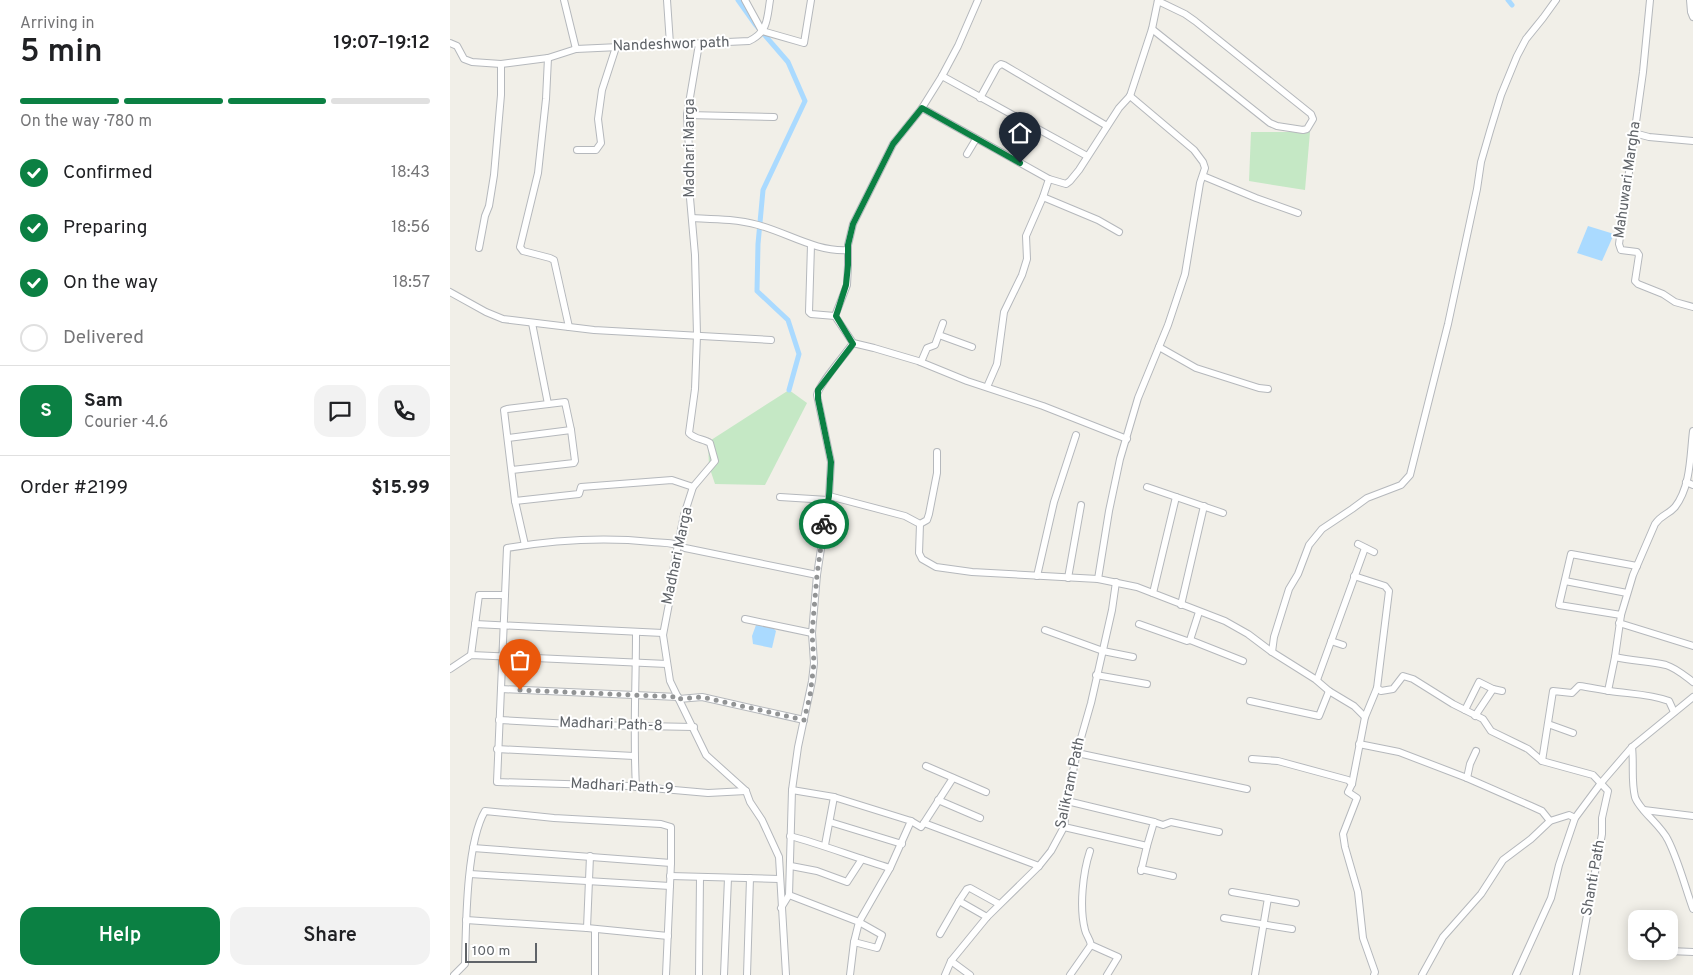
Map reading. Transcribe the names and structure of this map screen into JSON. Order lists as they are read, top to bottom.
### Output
{
  "streets": {
    "street": [
      "Nandeshwor path",
      "Madhari Marga",
      "Mahuwari Margha",
      "Madhari Path-8",
      "Salikram Path",
      "Madhari Path-9",
      "Shanti Path"
    ]
  },
  "crossings": [
    ["Nandeshwor path", "Madhari Marga"],
    ["Madhari Marga", "Madhari Path-8"],
    ["Madhari Marga", "Madhari Path-9"]
  ],
  "scale_bar": "100 m",
  "page": {
    "heading": ["5 min", "Arriving in", "19:07–19:12"],
    "panel": [
      "Sam",
      "Courier · 4.6",
      "Order #2199",
      "$15.99"
    ],
    "bar": "On the way · 780 m",
    "list": [
      ["Confirmed", "18:43"],
      ["Preparing", "18:56"],
      ["On the way", "18:57"],
      "Delivered"
    ],
    "round": "S",
    "buttons": ["Help", "Share"],
    "scale": "100 m"
  }
}
